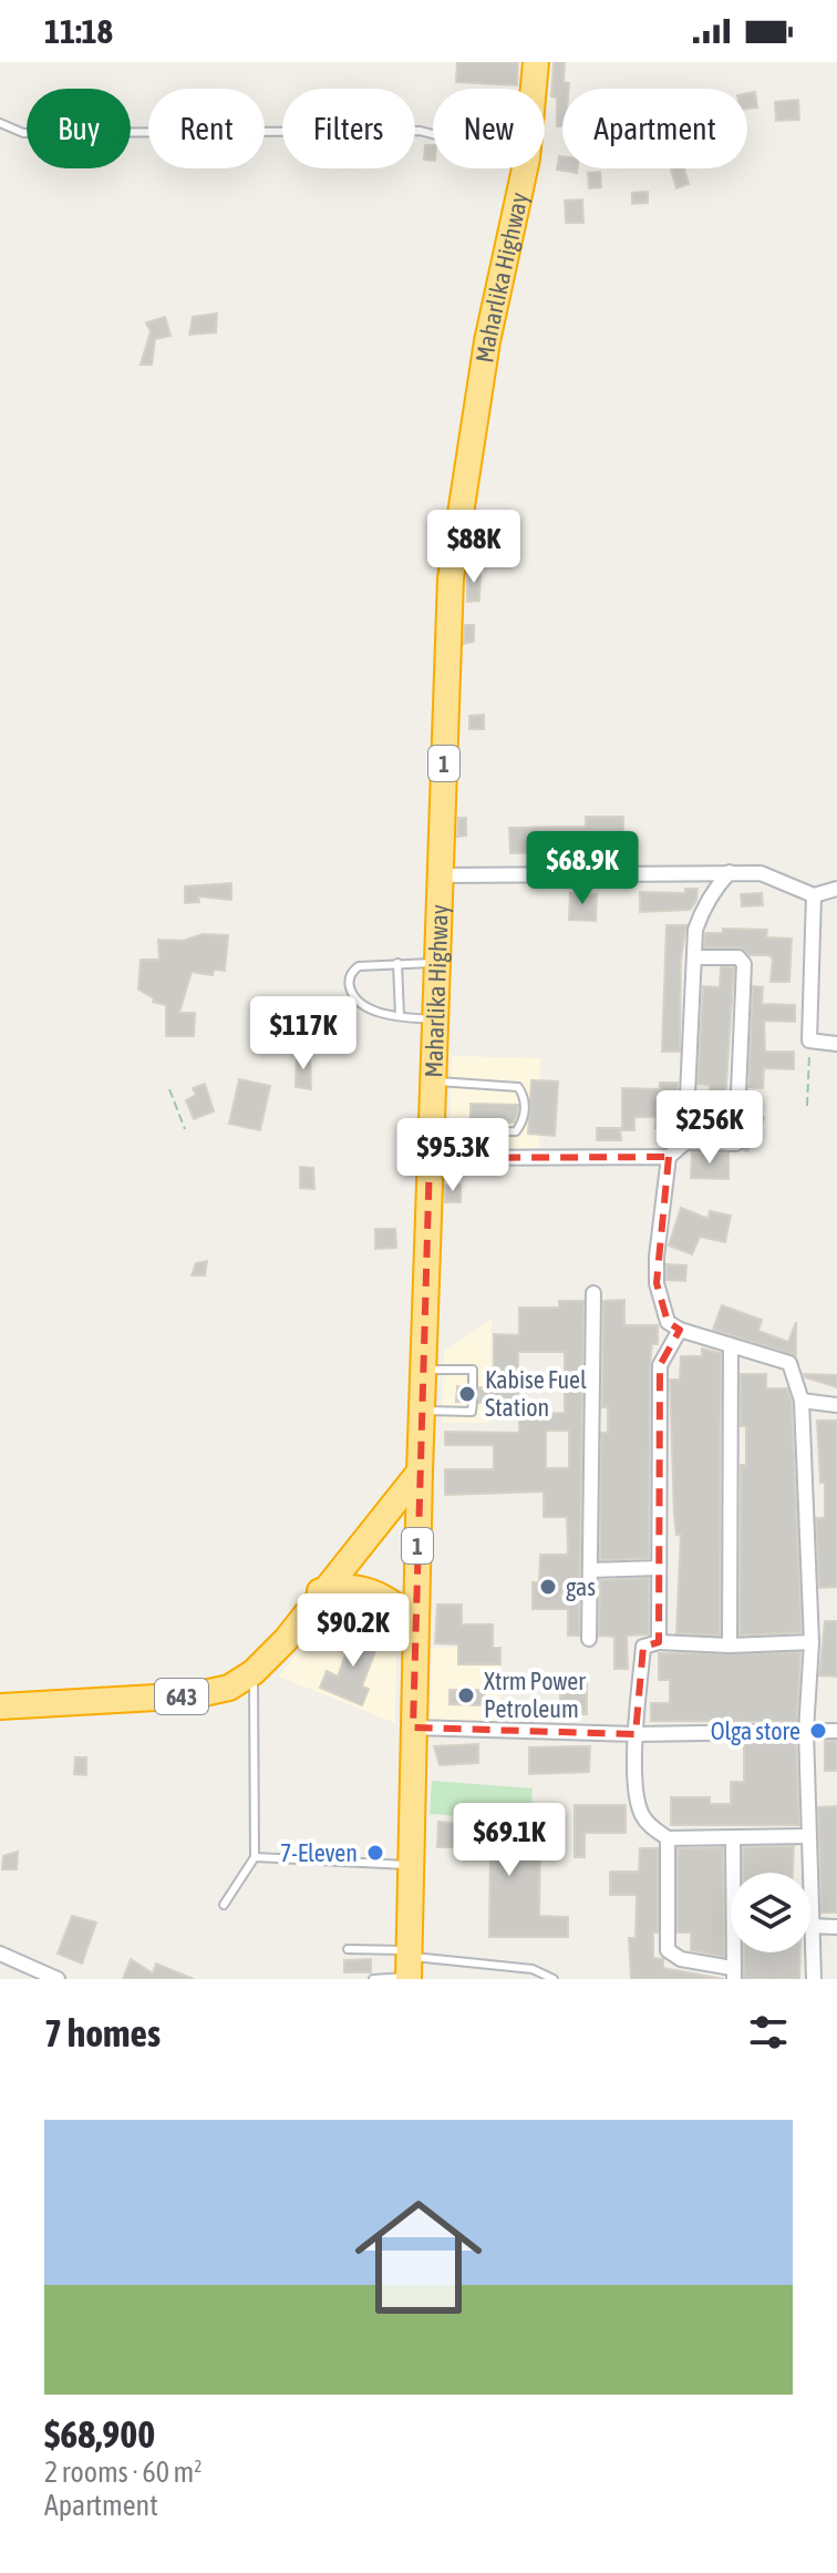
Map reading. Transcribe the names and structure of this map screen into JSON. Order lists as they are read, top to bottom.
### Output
{
  "streets": {
    "highway": ["Maharlika Highway", "1", "643"]
  },
  "crossings": [
    ["Maharlika Highway", "643"]
  ],
  "places": [
    "Kabise Fuel Station",
    "gas",
    "Xtrm Power Petroleum",
    "Olga store",
    "7-Eleven"
  ],
  "page": {
    "status": "11:18",
    "chip": [
      "Buy",
      "Rent",
      "Filters",
      "New",
      "Apartment"
    ],
    "price": [
      "$88K",
      "$68.9K",
      "$117K",
      "$256K",
      "$95.3K",
      "$90.2K",
      "$69.1K"
    ],
    "heading": "7 homes",
    "list": [
      {
        "name": "$68,900",
        "note": "2 rooms · 60 m² · Apartment"
      }
    ]
  }
}
